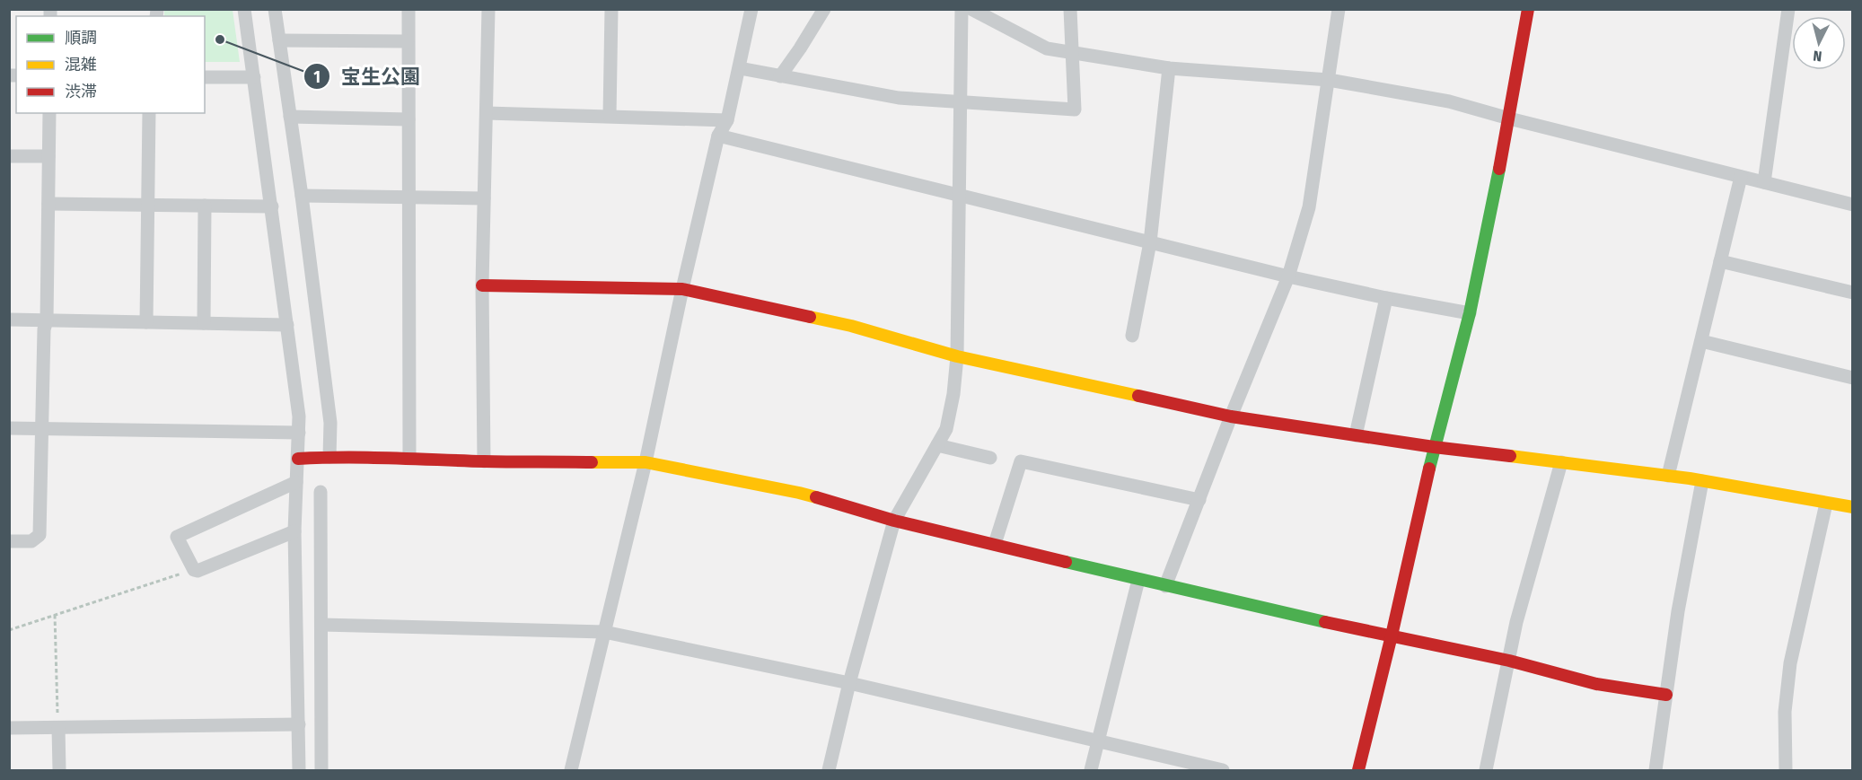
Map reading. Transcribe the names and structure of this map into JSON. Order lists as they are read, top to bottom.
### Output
{
  "places": ["宝生公園"],
  "legend": ["順調", "混雑", "渋滞"],
  "north": "bottom"
}
